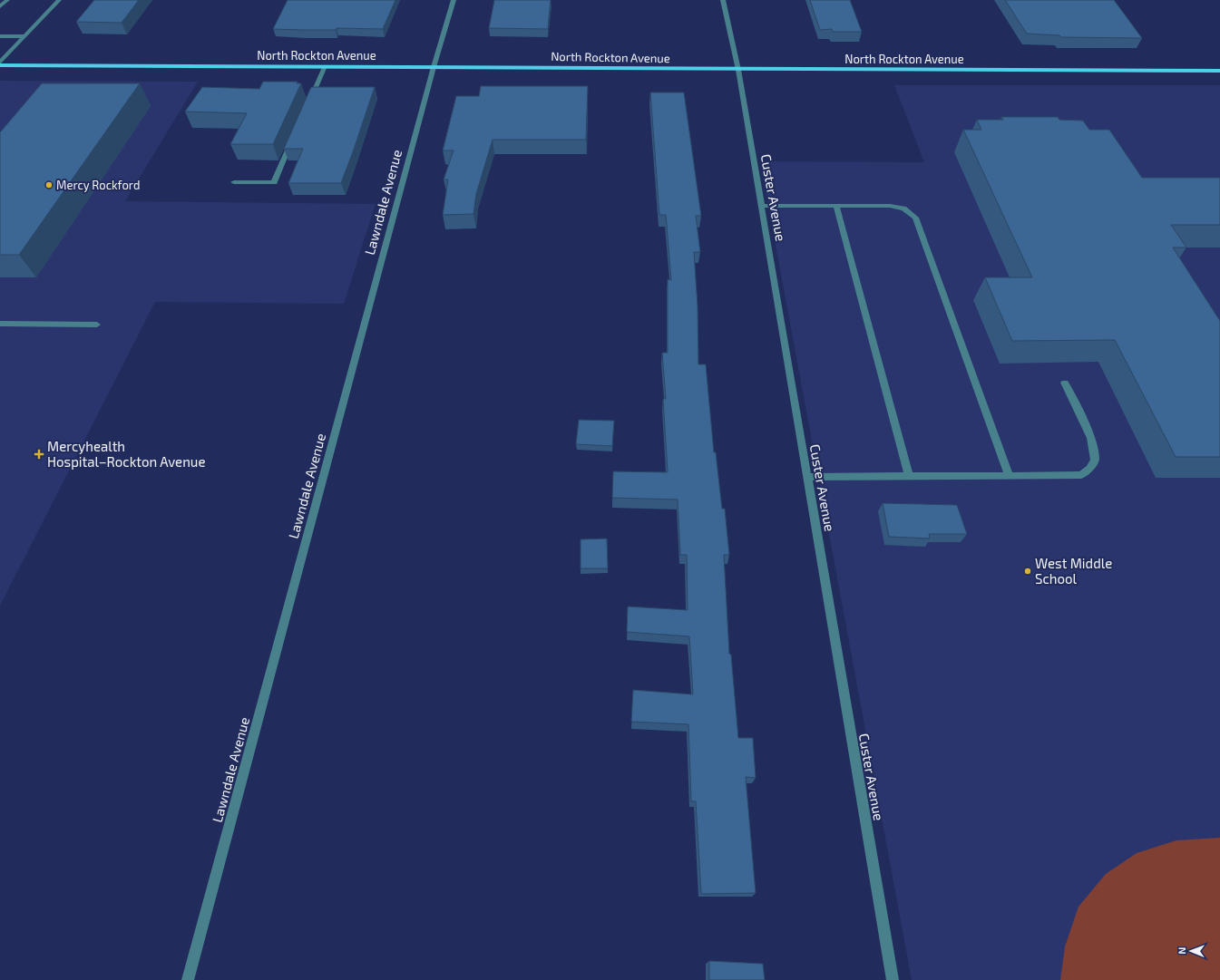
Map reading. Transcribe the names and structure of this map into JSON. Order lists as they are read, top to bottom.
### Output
{
  "streets": {
    "main road": ["North Rockton Avenue"],
    "street": ["Custer Avenue", "Lawndale Avenue"]
  },
  "crossings": [
    ["North Rockton Avenue", "Custer Avenue"],
    ["North Rockton Avenue", "Lawndale Avenue"]
  ],
  "places": {
    "other": ["Mercy Rockford", "West Middle School"],
    "health": ["Mercyhealth Hospital–Rockton Avenue"]
  },
  "north": "left"
}
